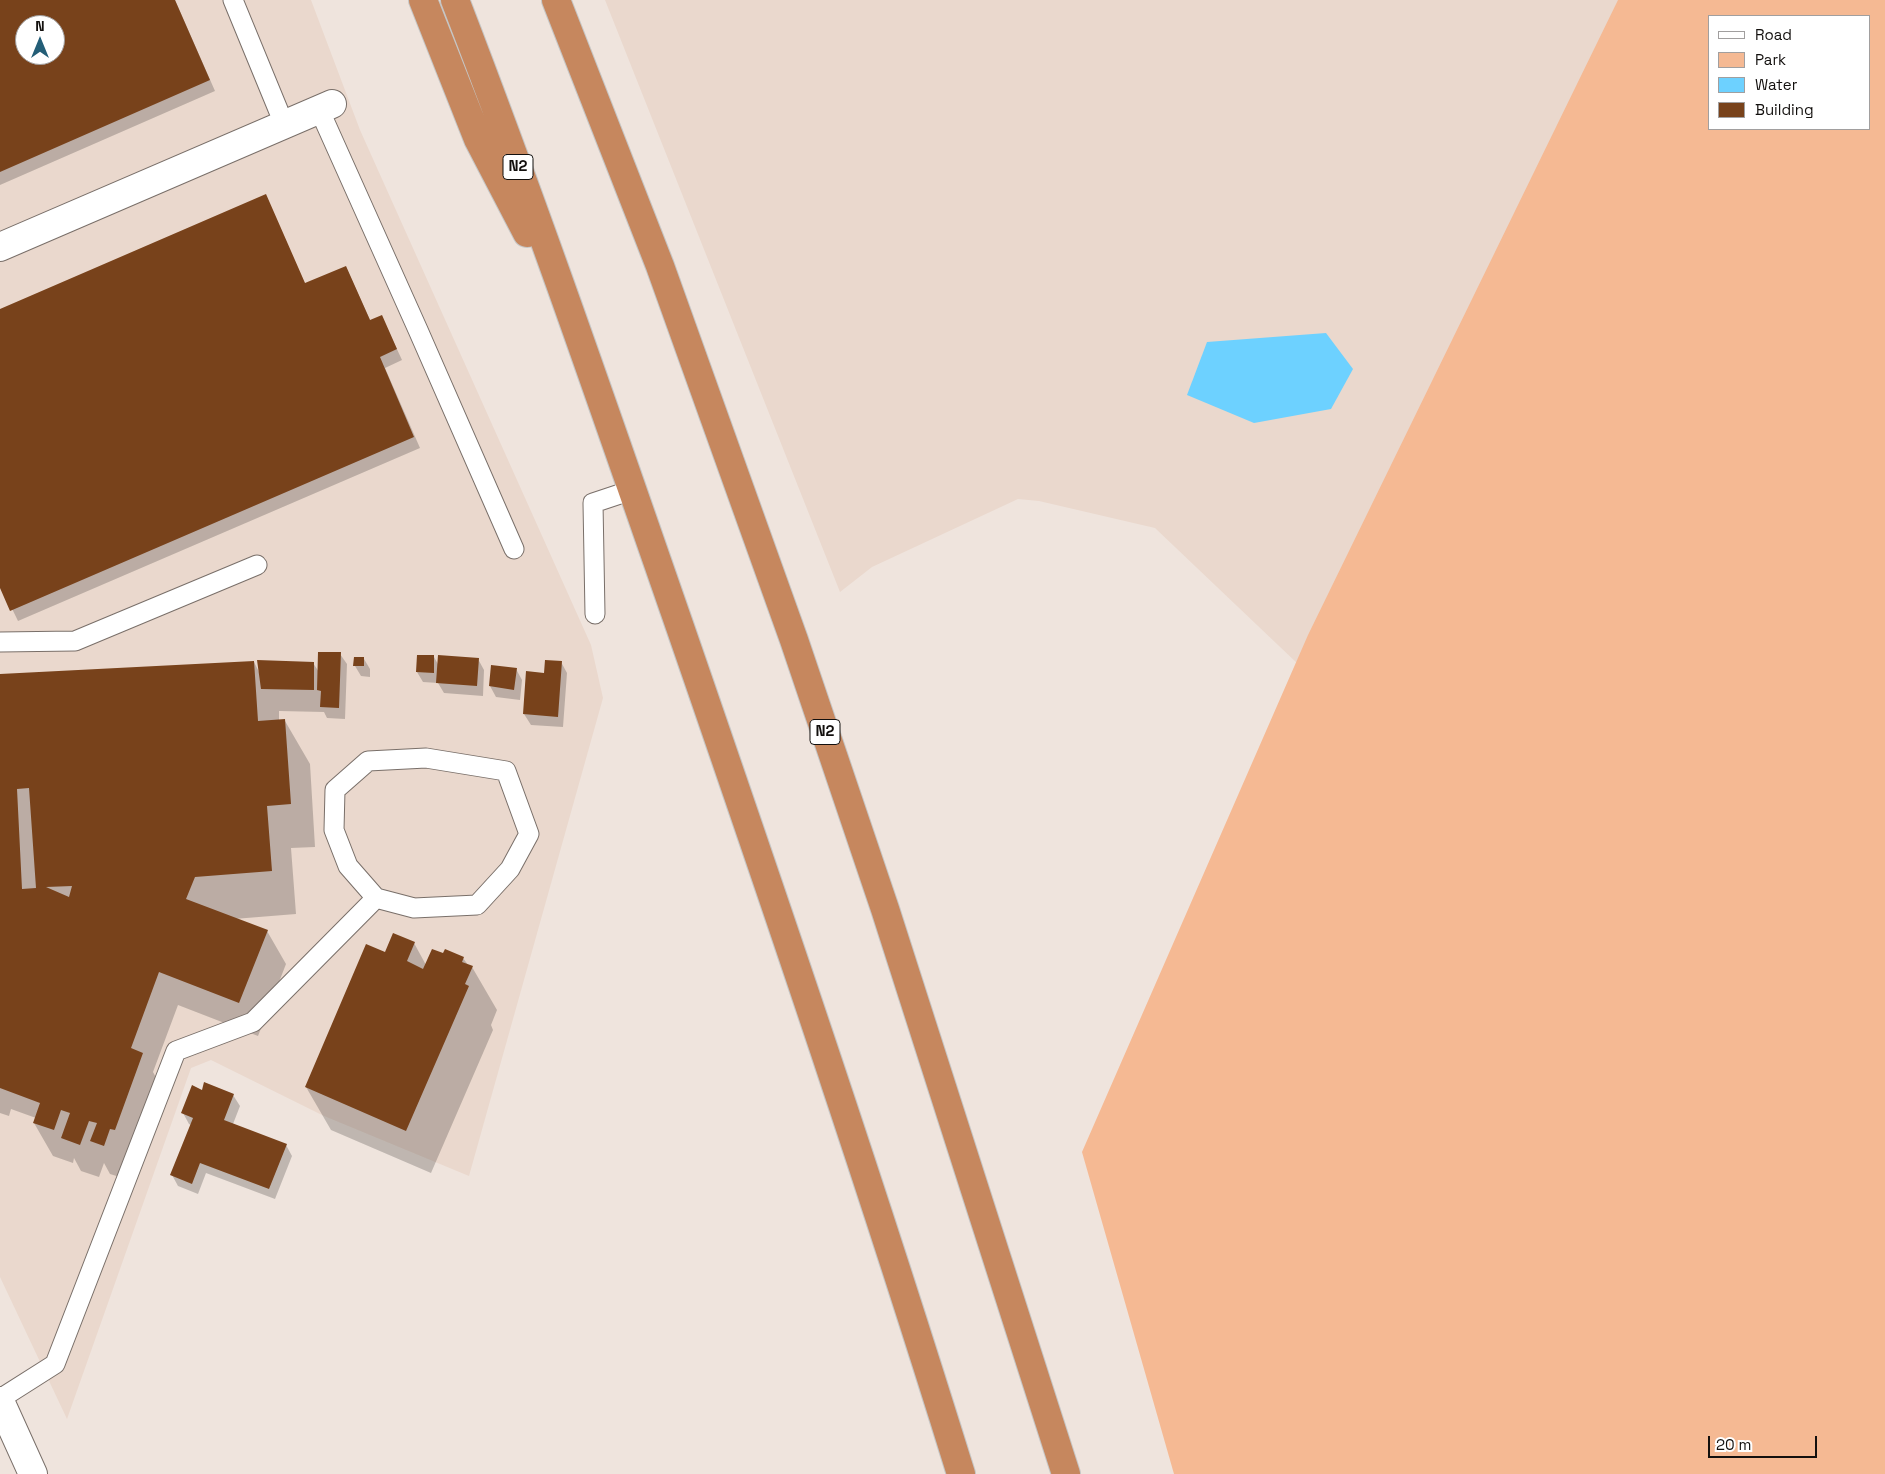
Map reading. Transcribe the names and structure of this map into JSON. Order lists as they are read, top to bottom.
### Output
{
  "streets": {
    "highway": ["N2"]
  },
  "legend": [
    "Road",
    "Park",
    "Water",
    "Building"
  ],
  "scale_bar": "20 m",
  "north": "top"
}
